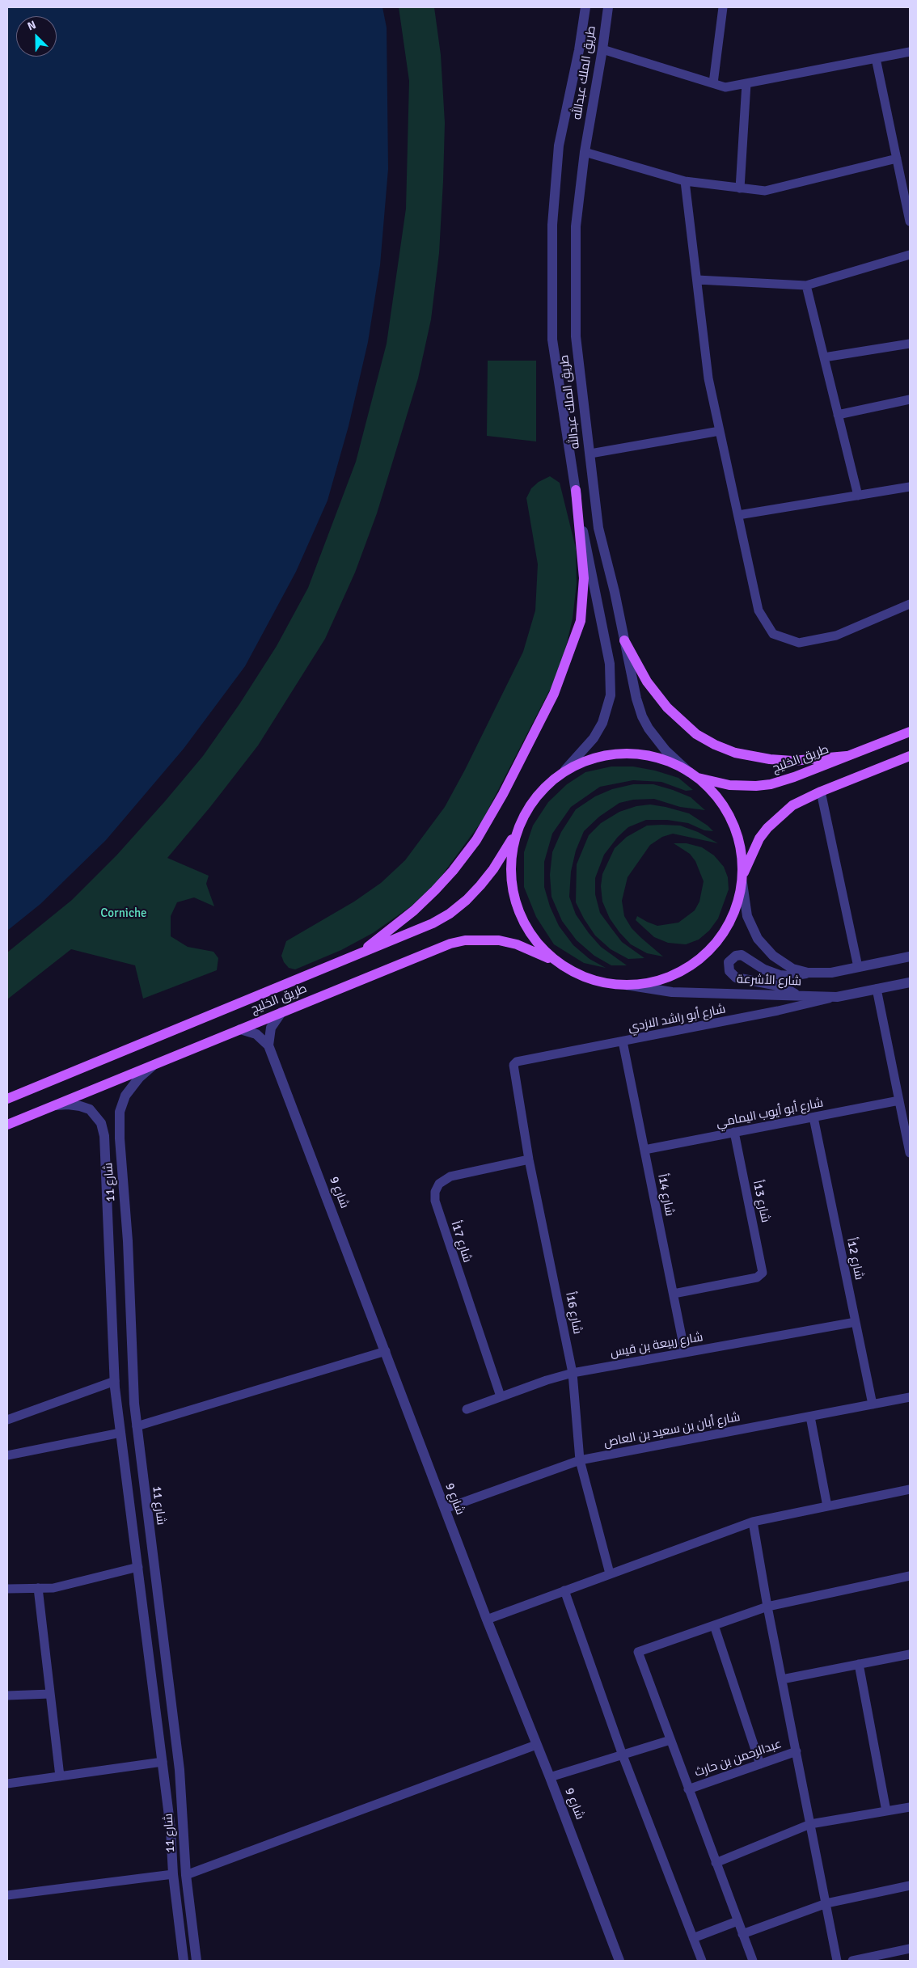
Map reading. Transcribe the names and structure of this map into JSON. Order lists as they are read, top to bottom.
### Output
{
  "streets": {
    "main road": ["طريق الخليج"],
    "street": [
      "طريق الملك عبدالله",
      "شارع الأشرعة",
      "شارع أبو راشد الازدي",
      "شارع أبو أيوب اليمامي",
      "شارع 11",
      "شارع 9",
      "شارع 14أ",
      "شارع 13أ",
      "شارع 17أ",
      "شارع 12أ",
      "شارع 16أ",
      "شارع ربيعة بن قيس",
      "شارع أبان بن سعيد بن العاص",
      "عبدالرحمن بن حارث"
    ]
  },
  "crossings": [
    ["طريق الملك عبدالله", "طريق الخليج"],
    ["طريق الخليج", "شارع 11"],
    ["شارع الأشرعة", "شارع أبو راشد الازدي"],
    ["شارع أبو راشد الازدي", "شارع 14أ"],
    ["شارع أبو راشد الازدي", "شارع 16أ"],
    ["شارع أبو أيوب اليمامي", "شارع 14أ"],
    ["شارع أبو أيوب اليمامي", "شارع 13أ"],
    ["شارع أبو أيوب اليمامي", "شارع 12أ"],
    ["شارع 9", "شارع أبان بن سعيد بن العاص"],
    ["شارع 14أ", "شارع 13أ"],
    ["شارع 14أ", "شارع ربيعة بن قيس"],
    ["شارع 17أ", "شارع 16أ"],
    ["شارع 17أ", "شارع ربيعة بن قيس"],
    ["شارع 12أ", "شارع ربيعة بن قيس"],
    ["شارع 12أ", "شارع أبان بن سعيد بن العاص"],
    ["شارع 16أ", "شارع ربيعة بن قيس"],
    ["شارع 16أ", "شارع أبان بن سعيد بن العاص"]
  ],
  "parks": ["Corniche"],
  "north": "top left"
}
